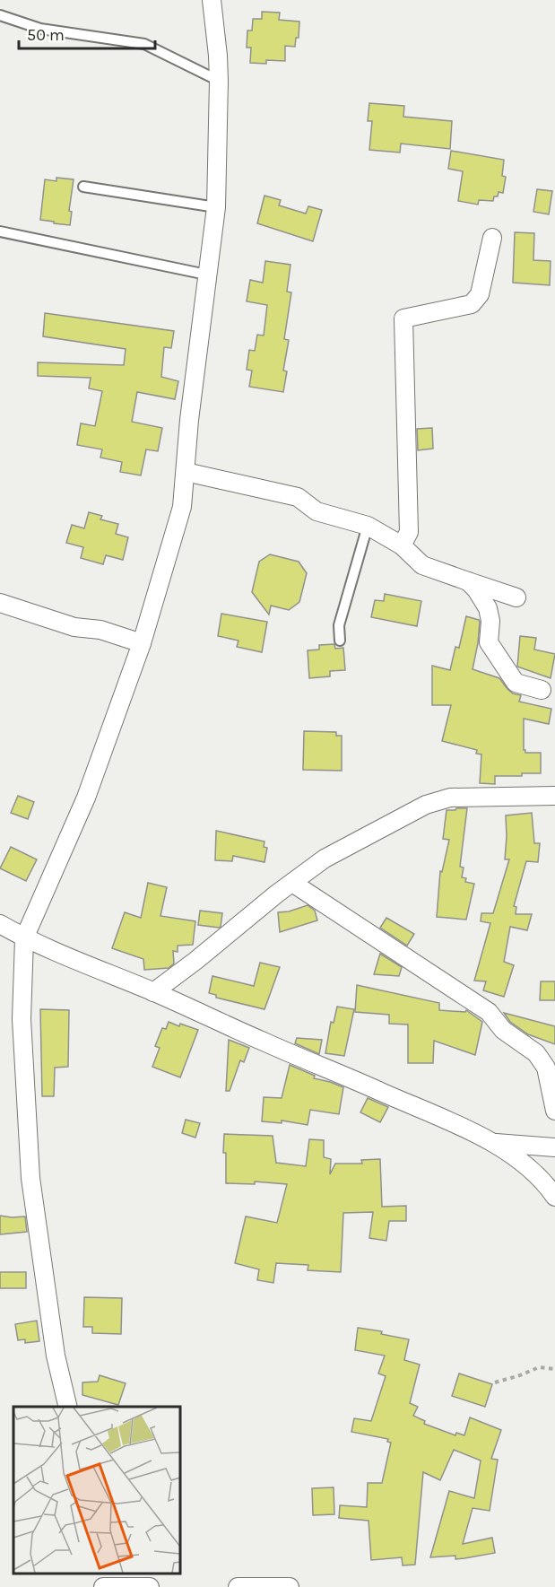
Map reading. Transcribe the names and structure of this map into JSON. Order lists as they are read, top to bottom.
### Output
{
  "scale_bar": "50 m"
}
